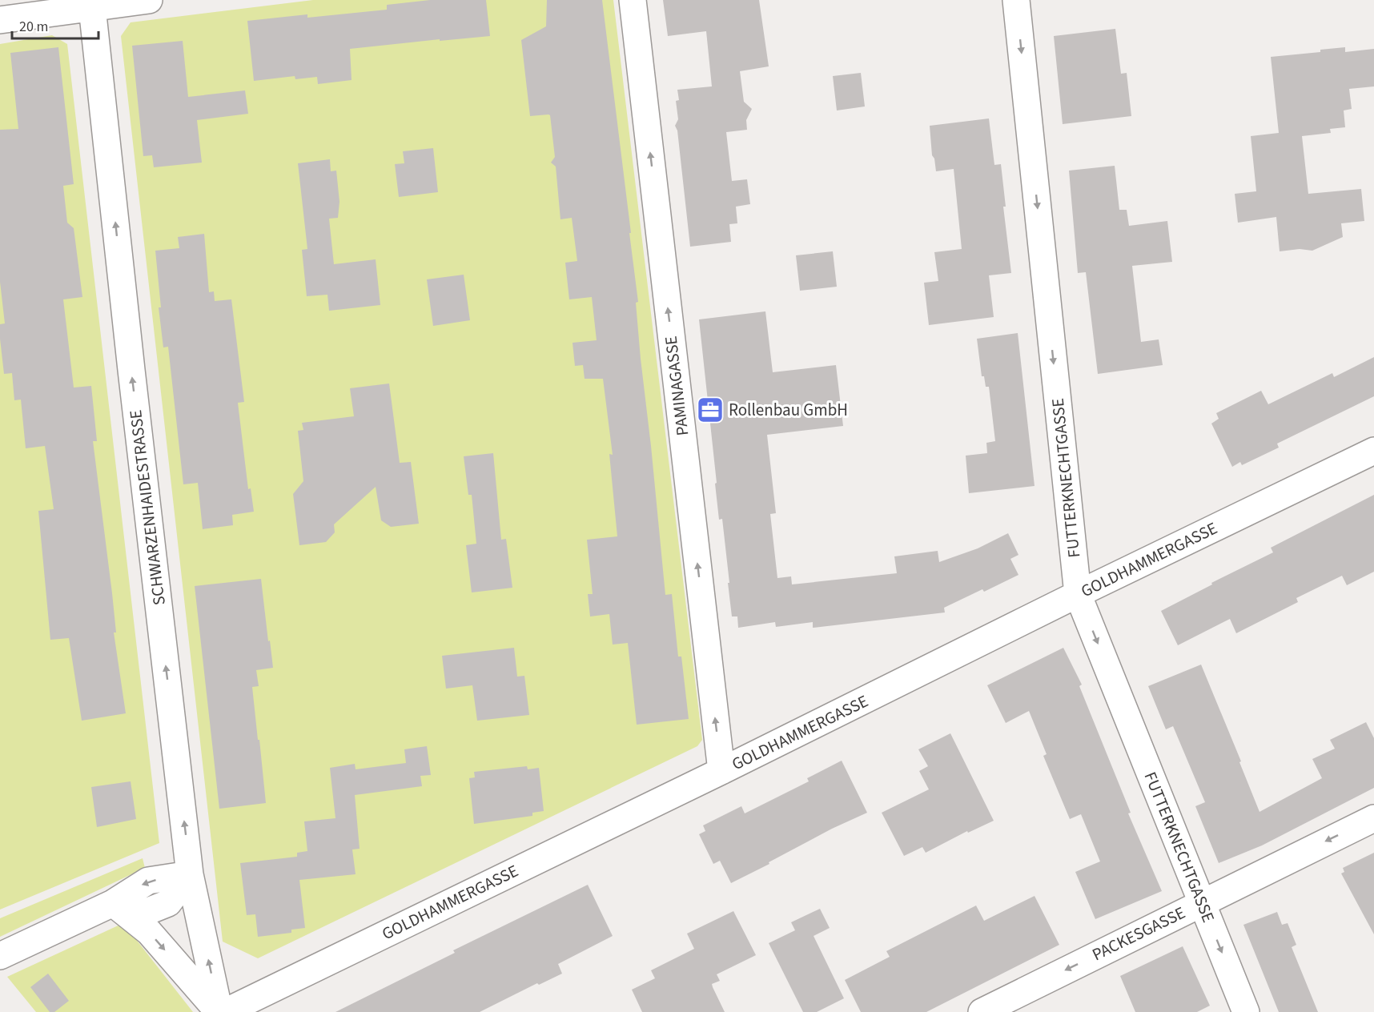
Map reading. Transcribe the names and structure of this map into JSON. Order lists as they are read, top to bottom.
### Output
{
  "streets": {
    "street": [
      "PAMINAGASSE",
      "FUTTERKNECHTGASSE",
      "SCHWARZENHAIDESTRASSE",
      "GOLDHAMMERGASSE",
      "PACKESGASSE"
    ]
  },
  "crossings": [
    ["PAMINAGASSE", "GOLDHAMMERGASSE"],
    ["FUTTERKNECHTGASSE", "GOLDHAMMERGASSE"],
    ["FUTTERKNECHTGASSE", "PACKESGASSE"]
  ],
  "one_way": [
    "PAMINAGASSE",
    "FUTTERKNECHTGASSE",
    "SCHWARZENHAIDESTRASSE",
    "PACKESGASSE"
  ],
  "places": {
    "office": ["Rollenbau GmbH"]
  },
  "scale_bar": "20 m"
}
